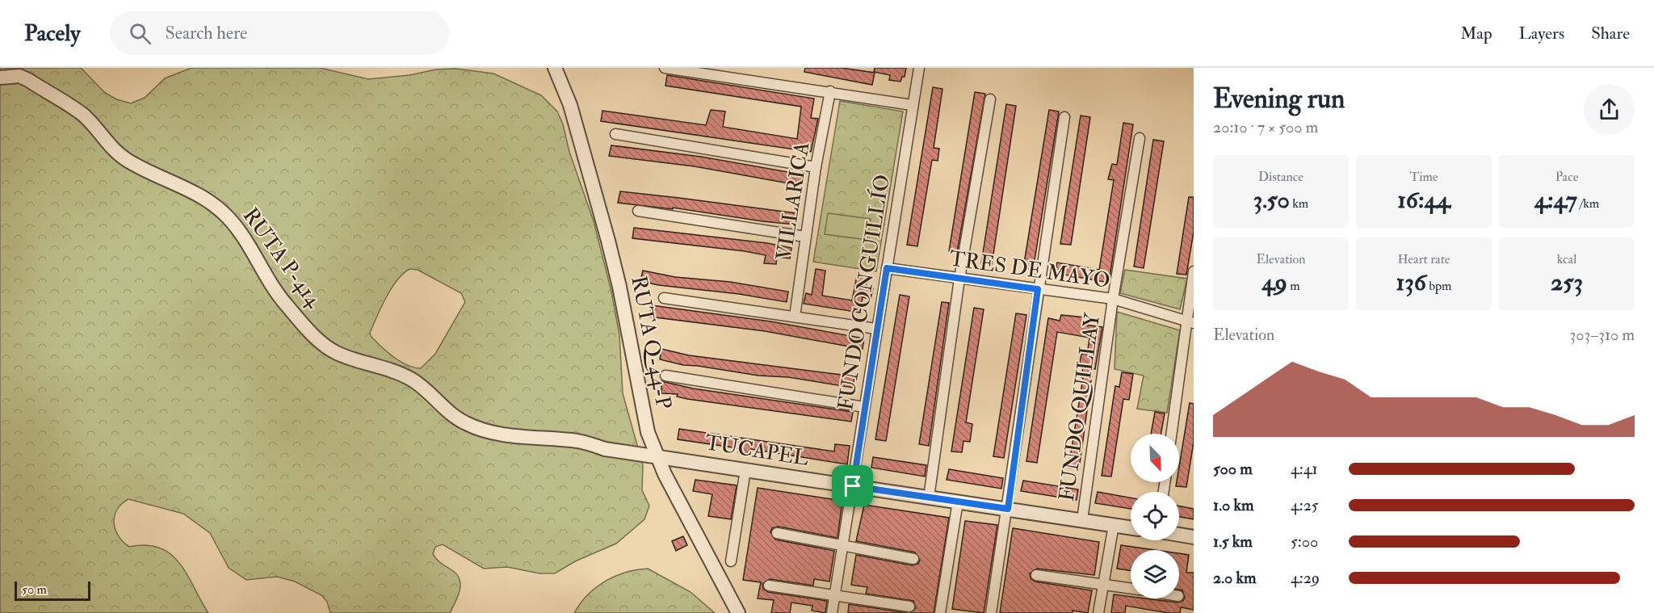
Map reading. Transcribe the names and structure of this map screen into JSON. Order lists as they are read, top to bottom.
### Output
{
  "streets": {
    "street": [
      "VILLARICA",
      "RUTA P-414",
      "TRES DE MAYO",
      "FUNDO CONGUILLÍO",
      "RUTA Q-44-P",
      "FUNDO QUILLAY",
      "TUCAPEL"
    ]
  },
  "crossings": [
    ["RUTA P-414", "RUTA Q-44-P"],
    ["RUTA P-414", "TUCAPEL"],
    ["TRES DE MAYO", "FUNDO CONGUILLÍO"],
    ["TRES DE MAYO", "FUNDO QUILLAY"],
    ["FUNDO CONGUILLÍO", "TUCAPEL"],
    ["RUTA Q-44-P", "TUCAPEL"],
    ["FUNDO QUILLAY", "TUCAPEL"]
  ],
  "scale_bar": "50 m",
  "north": "bottom right",
  "page": {
    "header": "Pacely",
    "search": "Search here",
    "nav": ["Map", "Layers", "Share"],
    "heading": ["Evening run", "20:10 · 7 × 500 m"],
    "stats": [
      ["Distance", "3.50 km"],
      ["Time", "16:44"],
      ["Pace", "4:47 /km"],
      ["Elevation", "49 m"],
      ["Heart rate", "136 bpm"],
      ["kcal", "253"]
    ],
    "chart": ["Elevation", "303–310 m"],
    "list": [
      {
        "name": "500 m",
        "note": "4:41"
      },
      {
        "name": "1.0 km",
        "note": "4:25"
      },
      {
        "name": "1.5 km",
        "note": "5:00"
      },
      {
        "name": "2.0 km",
        "note": "4:29"
      }
    ],
    "scale": "50 m"
  }
}
